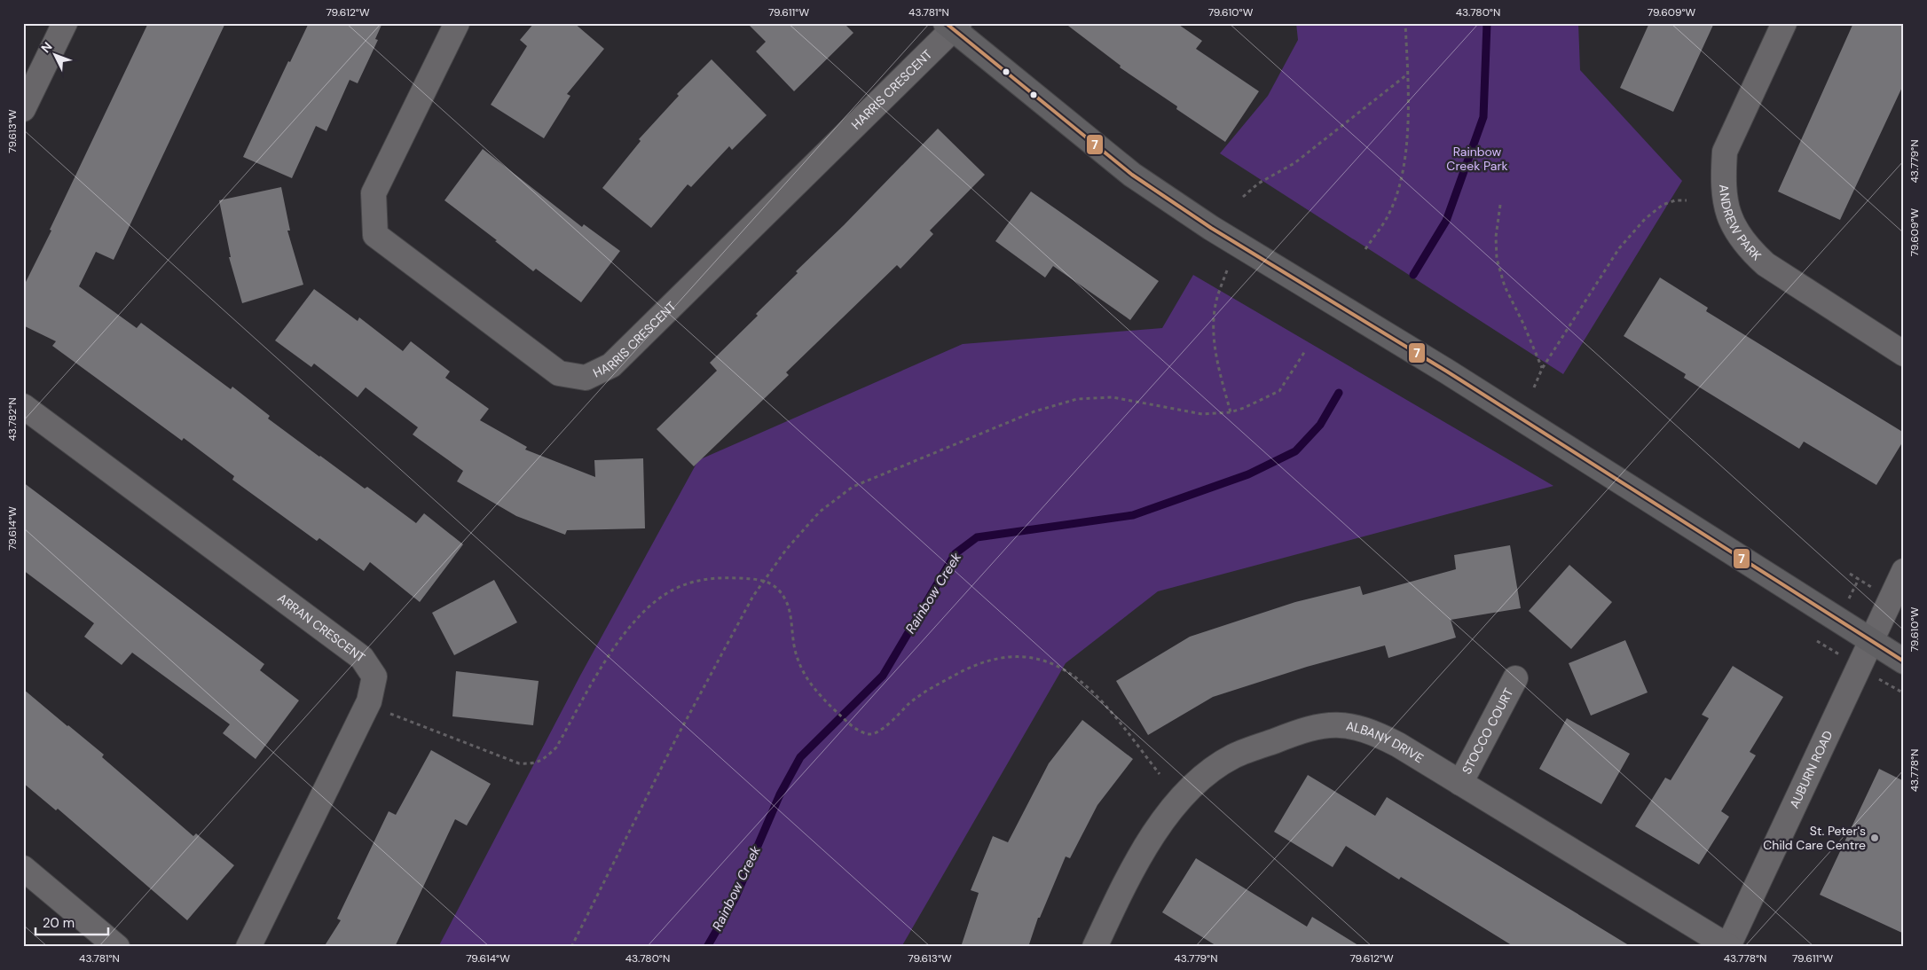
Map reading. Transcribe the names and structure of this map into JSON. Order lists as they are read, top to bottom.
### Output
{
  "streets": {
    "street": [
      "HARRIS CRESCENT",
      "ANDREW PARK",
      "ARRAN CRESCENT",
      "STOCCO COURT",
      "ALBANY DRIVE",
      "AUBURN ROAD"
    ]
  },
  "crossings": [
    ["STOCCO COURT", "ALBANY DRIVE"],
    ["ALBANY DRIVE", "AUBURN ROAD"]
  ],
  "water": ["Rainbow Creek"],
  "parks": ["Rainbow Creek Park"],
  "places": ["St. Peter's Child Care Centre"],
  "lines": ["transit line 7"],
  "scale_bar": "20 m",
  "north": "top left",
  "coordinates": [
    "79.612°W",
    "79.611°W",
    "43.781°N",
    "79.610°W",
    "43.780°N",
    "79.609°W",
    "79.613°W",
    "43.779°N",
    "43.782°N",
    "79.614°W",
    "43.778°N"
  ]
}
